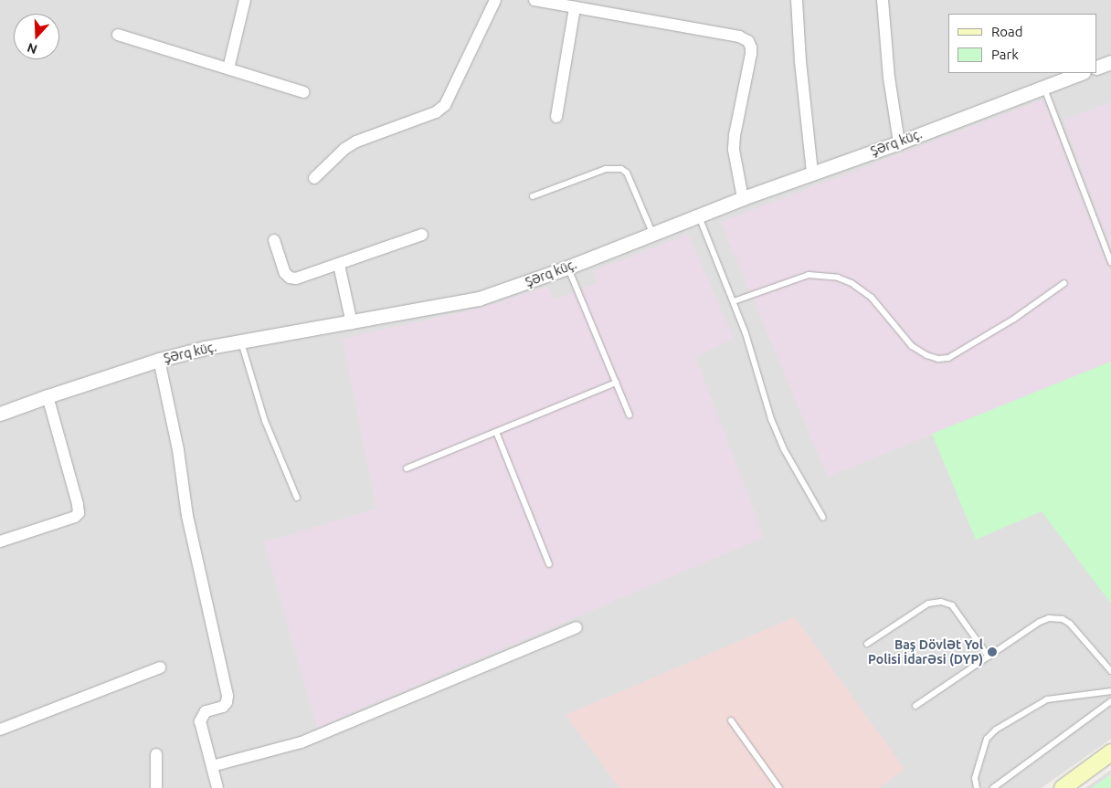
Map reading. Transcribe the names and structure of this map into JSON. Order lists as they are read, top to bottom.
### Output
{
  "streets": {
    "street": ["Şərq küç."]
  },
  "places": ["Baş Dövlət Yol Polisi İdarəsi (DYP)"],
  "legend": ["Road", "Park"],
  "north": "bottom"
}
